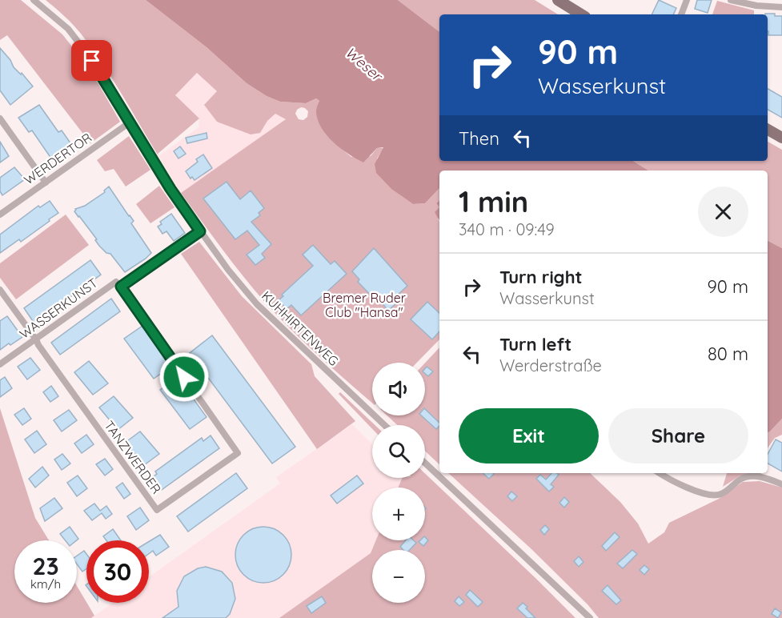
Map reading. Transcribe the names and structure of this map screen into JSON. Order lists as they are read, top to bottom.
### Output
{
  "streets": {
    "street": [
      "WERDERTOR",
      "WASSERKUNST",
      "KUHHIRTENWEG",
      "TANZWERDER"
    ]
  },
  "crossings": [
    ["WERDERTOR", "KUHHIRTENWEG"],
    ["WASSERKUNST", "KUHHIRTENWEG"],
    ["WASSERKUNST", "TANZWERDER"]
  ],
  "water": ["Weser"],
  "parks": ["Bremer Ruder Club \"Hansa\""],
  "page": {
    "turn": ["90 m", "Wasserkunst"],
    "then": "Then",
    "heading": ["1 min", "340 m · 09:49"],
    "list": [
      {
        "name": "Turn right",
        "note": "Wasserkunst",
        "value": "90 m"
      },
      {
        "name": "Turn left",
        "note": "Werderstraße",
        "value": "80 m"
      }
    ],
    "map_buttons": ["+", "−"],
    "buttons": ["Exit", "Share"],
    "speed": "23 km/h",
    "limit": "30"
  }
}
